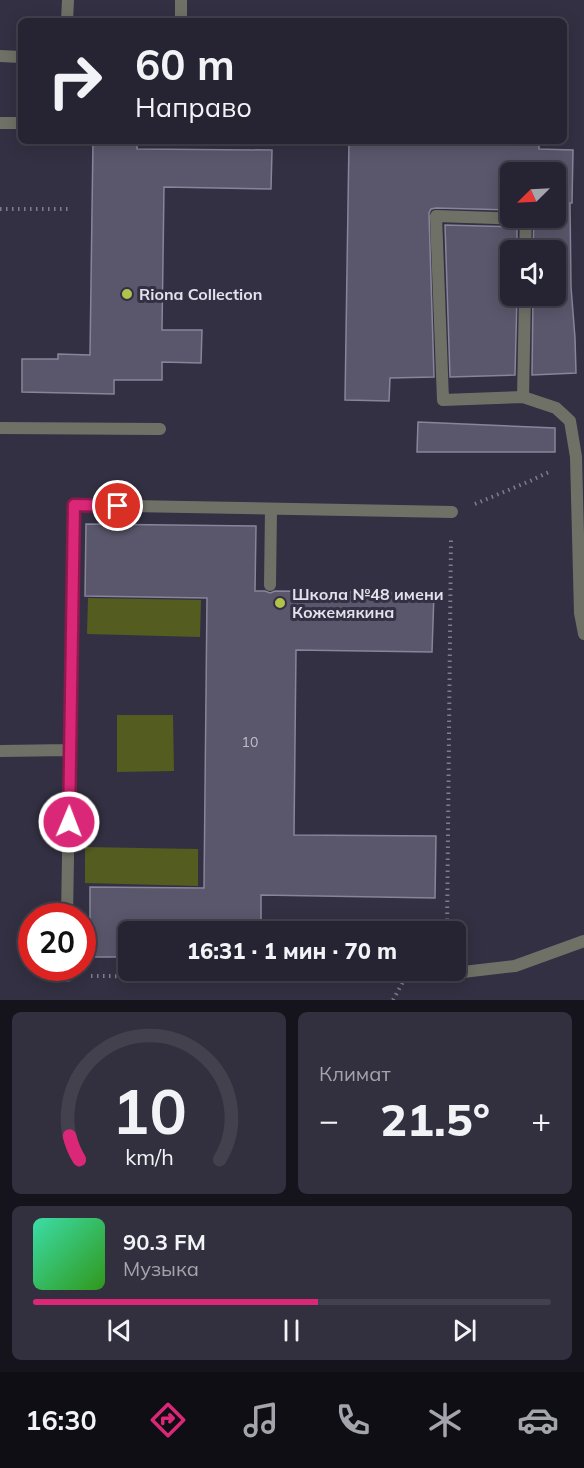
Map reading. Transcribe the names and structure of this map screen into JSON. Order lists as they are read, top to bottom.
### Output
{
  "places": ["Riona Collection", "Школа №48 имени Кожемякина"],
  "house_numbers": ["10"],
  "north": "bottom left",
  "page": {
    "turn": ["60 m", "Направо"],
    "limit": "20",
    "trip": "16:31 · 1 мин · 70 m",
    "tile": "Климат",
    "heat": ["−", "21.5°", "+"],
    "song": ["90.3 FM", "Музыка"],
    "tabs": "16:30",
    "gauge": ["10", "km/h"]
  }
}
